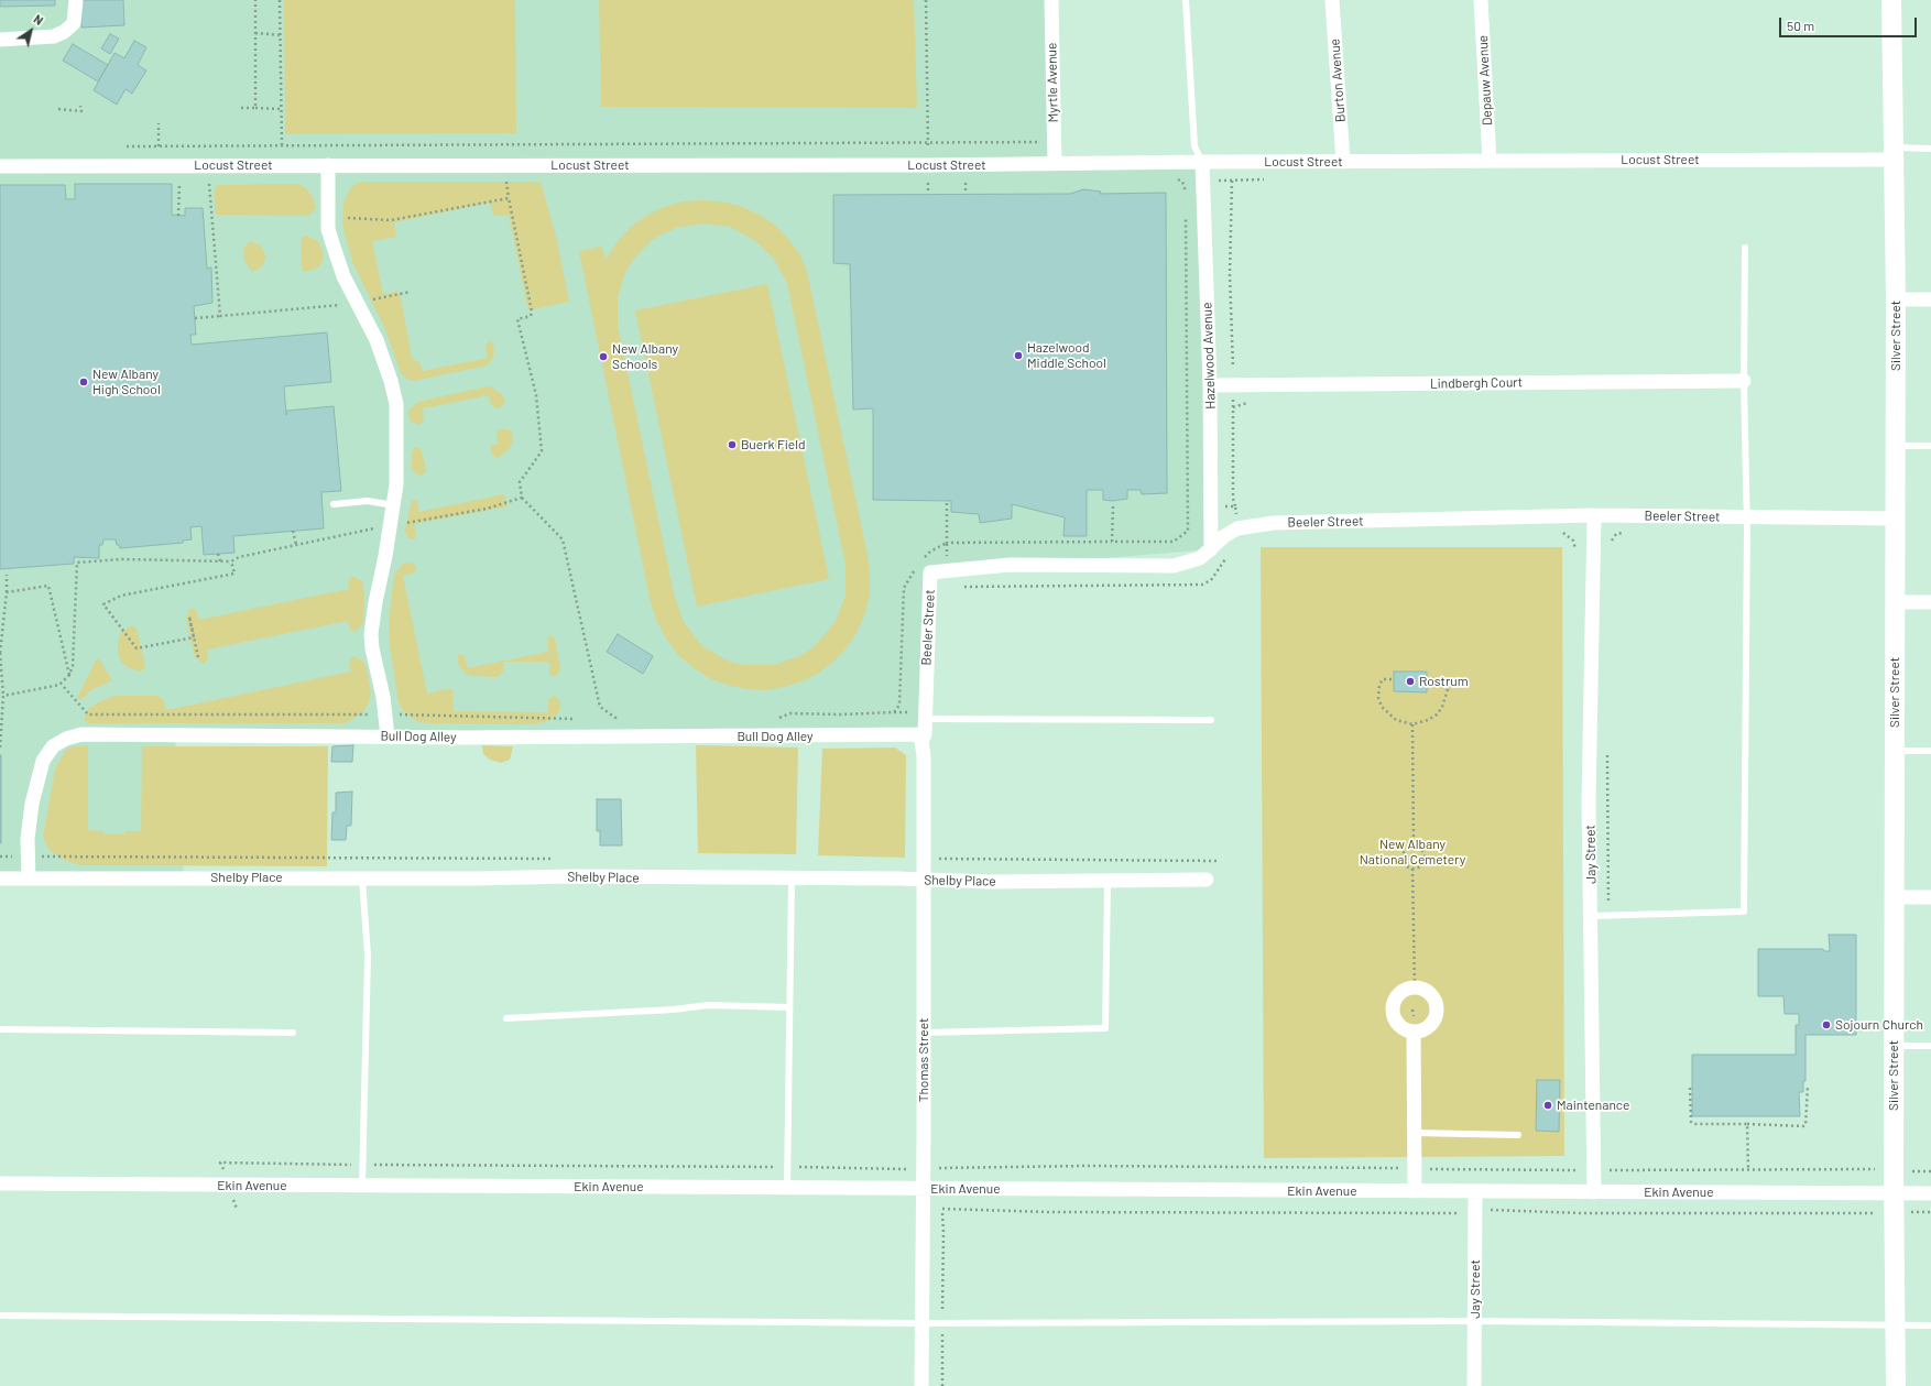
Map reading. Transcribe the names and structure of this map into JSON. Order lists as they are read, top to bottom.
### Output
{
  "streets": {
    "main road": ["Silver Street"],
    "street": [
      "Burton Avenue",
      "Depauw Avenue",
      "Myrtle Avenue",
      "Locust Street",
      "Hazelwood Avenue",
      "Lindbergh Court",
      "Beeler Street",
      "Bull Dog Alley",
      "Jay Street",
      "Shelby Place",
      "Thomas Street",
      "Ekin Avenue"
    ]
  },
  "crossings": [
    ["Burton Avenue", "Locust Street"],
    ["Depauw Avenue", "Locust Street"],
    ["Myrtle Avenue", "Locust Street"],
    ["Locust Street", "Silver Street"],
    ["Locust Street", "Hazelwood Avenue"],
    ["Silver Street", "Beeler Street"],
    ["Silver Street", "Ekin Avenue"],
    ["Hazelwood Avenue", "Lindbergh Court"],
    ["Hazelwood Avenue", "Beeler Street"],
    ["Beeler Street", "Bull Dog Alley"],
    ["Beeler Street", "Jay Street"],
    ["Beeler Street", "Thomas Street"],
    ["Bull Dog Alley", "Shelby Place"],
    ["Bull Dog Alley", "Thomas Street"],
    ["Jay Street", "Ekin Avenue"],
    ["Shelby Place", "Thomas Street"],
    ["Thomas Street", "Ekin Avenue"]
  ],
  "parks": ["New Albany National Cemetery"],
  "places": [
    "Hazelwood Middle School",
    "New Albany Schools",
    "New Albany High School",
    "Buerk Field",
    "Rostrum",
    "Sojourn Church",
    "Maintenance"
  ],
  "scale_bar": "50 m",
  "north": "top right"
}
